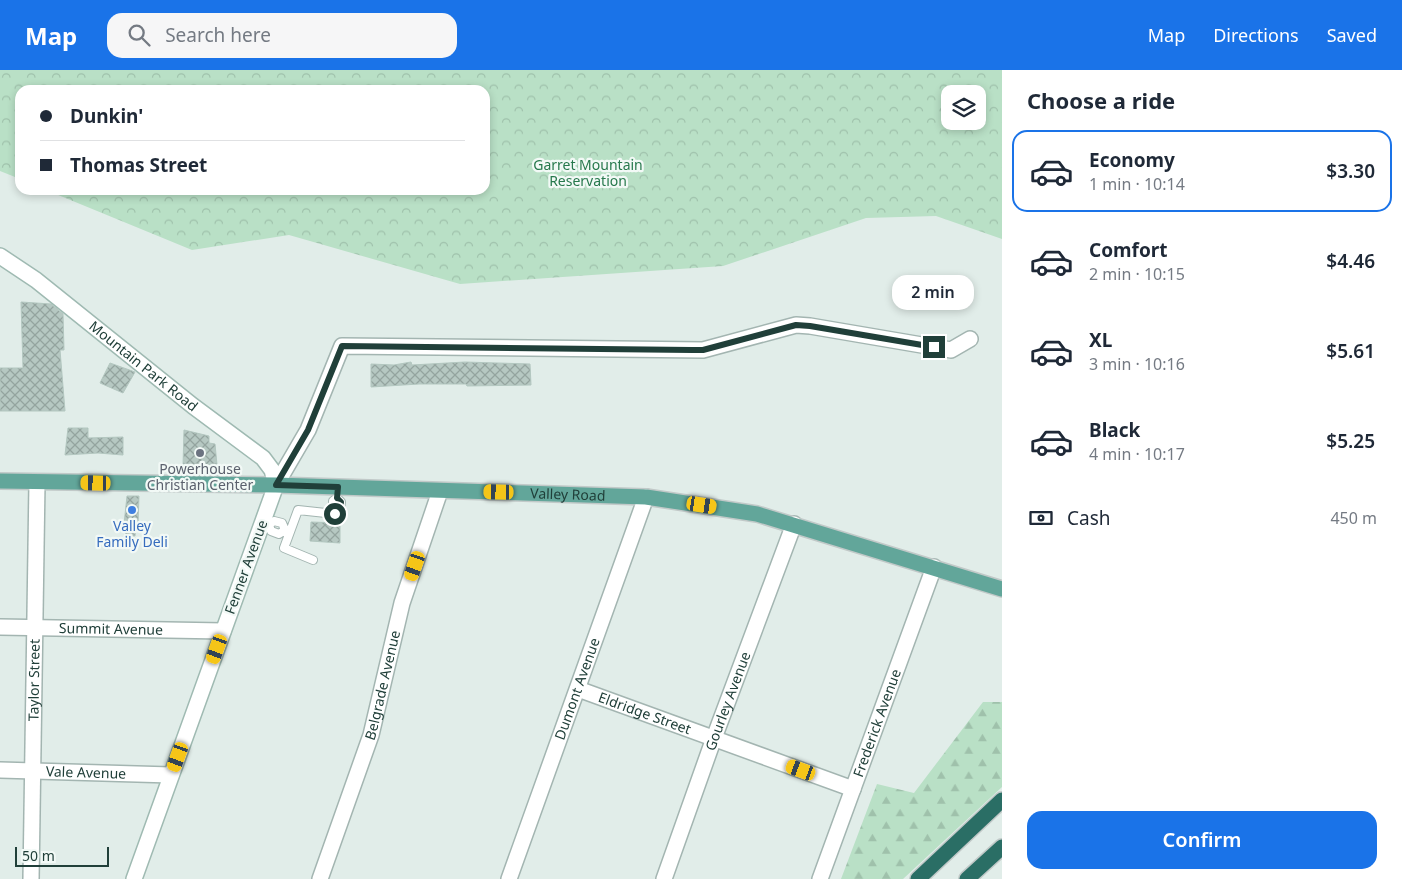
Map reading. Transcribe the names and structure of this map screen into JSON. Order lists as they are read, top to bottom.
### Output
{
  "streets": {
    "main road": ["Valley Road"],
    "street": [
      "Mountain Park Road",
      "Fenner Avenue",
      "Summit Avenue",
      "Taylor Street",
      "Belgrade Avenue",
      "Dumont Avenue",
      "Gourley Avenue",
      "Eldridge Street",
      "Frederick Avenue",
      "Vale Avenue"
    ]
  },
  "crossings": [
    ["Mountain Park Road", "Valley Road"],
    ["Mountain Park Road", "Fenner Avenue"],
    ["Valley Road", "Fenner Avenue"],
    ["Valley Road", "Taylor Street"],
    ["Valley Road", "Belgrade Avenue"],
    ["Valley Road", "Dumont Avenue"],
    ["Valley Road", "Gourley Avenue"],
    ["Valley Road", "Frederick Avenue"],
    ["Fenner Avenue", "Summit Avenue"],
    ["Fenner Avenue", "Vale Avenue"],
    ["Summit Avenue", "Taylor Street"],
    ["Taylor Street", "Vale Avenue"],
    ["Dumont Avenue", "Eldridge Street"],
    ["Gourley Avenue", "Eldridge Street"],
    ["Eldridge Street", "Frederick Avenue"]
  ],
  "parks": ["Garret Mountain Reservation"],
  "places": ["Powerhouse Christian Center", "Valley Family Deli"],
  "scale_bar": "50 m",
  "page": {
    "header": "Map",
    "search": "Search here",
    "nav": ["Map", "Directions", "Saved"],
    "heading": "Choose a ride",
    "banner": ["Dunkin'", "Thomas Street"],
    "list": [
      {
        "name": "Economy",
        "note": "1 min · 10:14",
        "value": "$3.30"
      },
      {
        "name": "Comfort",
        "note": "2 min · 10:15",
        "value": "$4.46"
      },
      {
        "name": "XL",
        "note": "3 min · 10:16",
        "value": "$5.61"
      },
      {
        "name": "Black",
        "note": "4 min · 10:17",
        "value": "$5.25"
      }
    ],
    "bubble": "2 min",
    "pay": ["Cash", "450 m"],
    "buttons": "Confirm",
    "scale": "50 m"
  }
}
